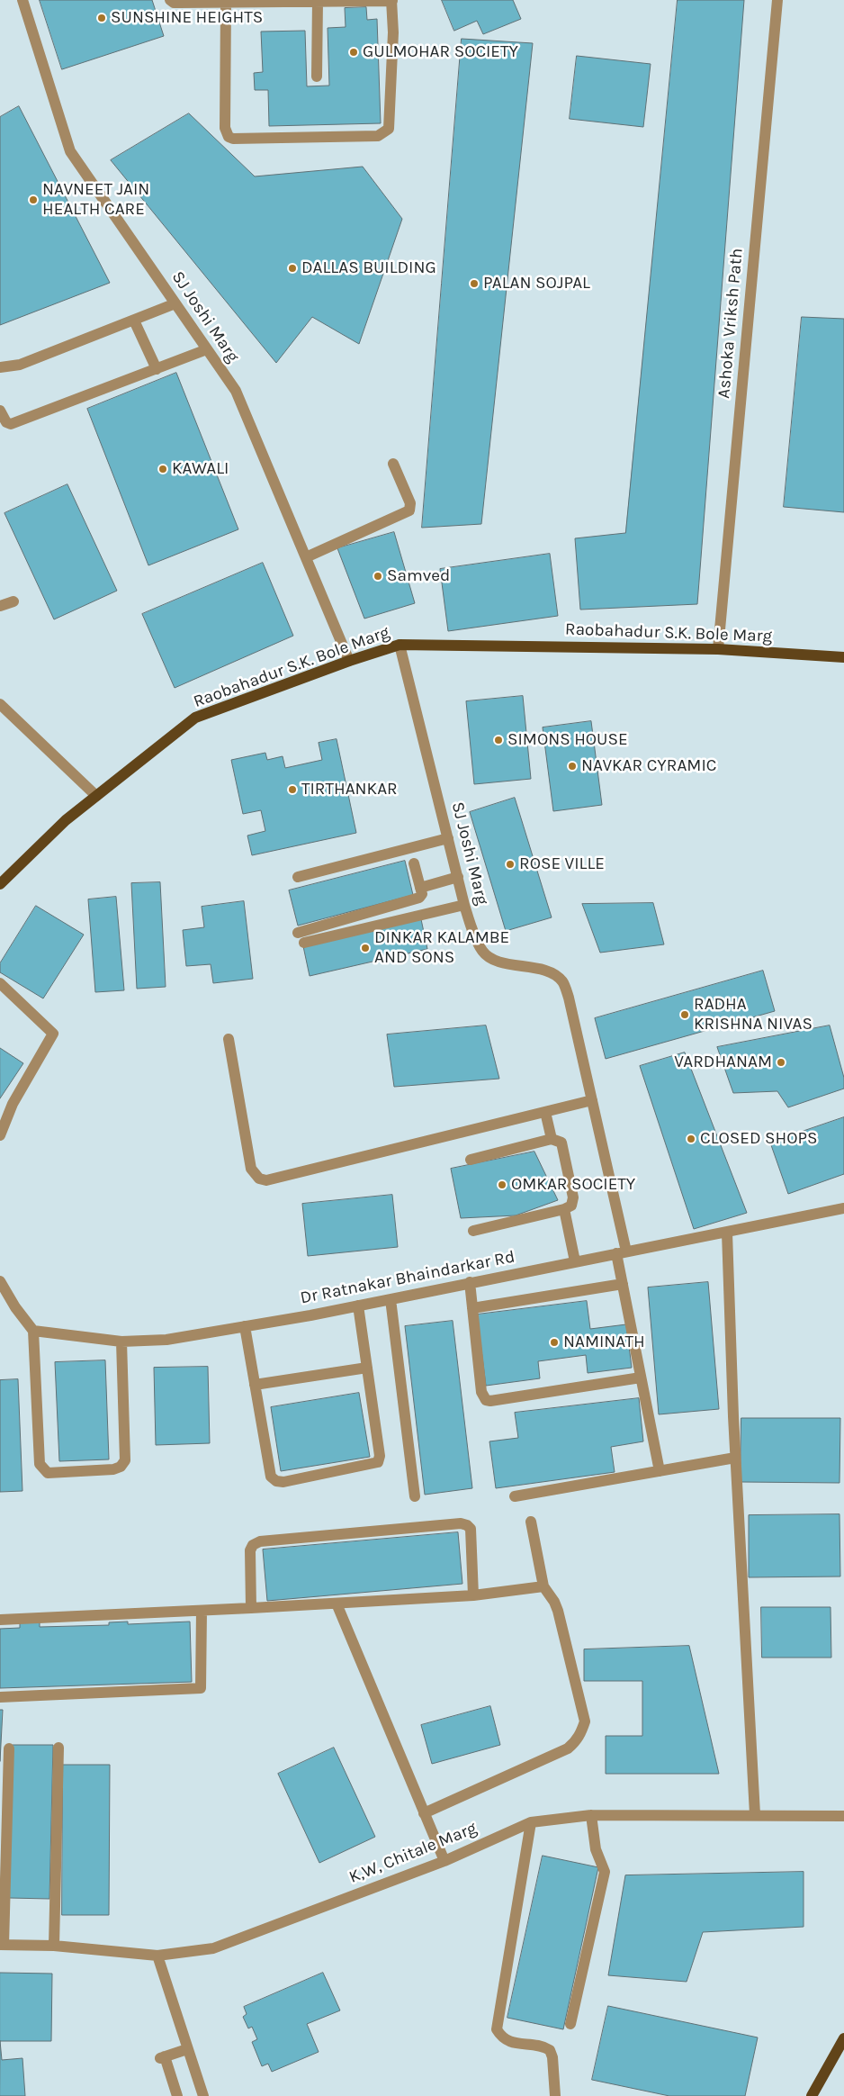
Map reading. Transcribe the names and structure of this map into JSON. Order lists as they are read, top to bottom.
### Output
{
  "streets": {
    "main road": ["Raobahadur S.K. Bole Marg"],
    "street": [
      "SJ Joshi Marg",
      "Ashoka Vriksh Path",
      "Dr Ratnakar Bhaindarkar Rd",
      "K,W, Chitale Marg"
    ]
  },
  "crossings": [
    ["SJ Joshi Marg", "Raobahadur S.K. Bole Marg"],
    ["SJ Joshi Marg", "Dr Ratnakar Bhaindarkar Rd"],
    ["Ashoka Vriksh Path", "Raobahadur S.K. Bole Marg"]
  ],
  "places": [
    "SUNSHINE HEIGHTS",
    "GULMOHAR SOCIETY",
    "NAVNEET JAIN HEALTH CARE",
    "DALLAS BUILDING",
    "PALAN SOJPAL",
    "KAWALI",
    "Samved",
    "SIMONS HOUSE",
    "NAVKAR CYRAMIC",
    "TIRTHANKAR",
    "ROSE VILLE",
    "DINKAR KALAMBE AND SONS",
    "RADHA KRISHNA NIVAS",
    "VARDHANAM",
    "CLOSED SHOPS",
    "OMKAR SOCIETY",
    "NAMINATH"
  ]
}
